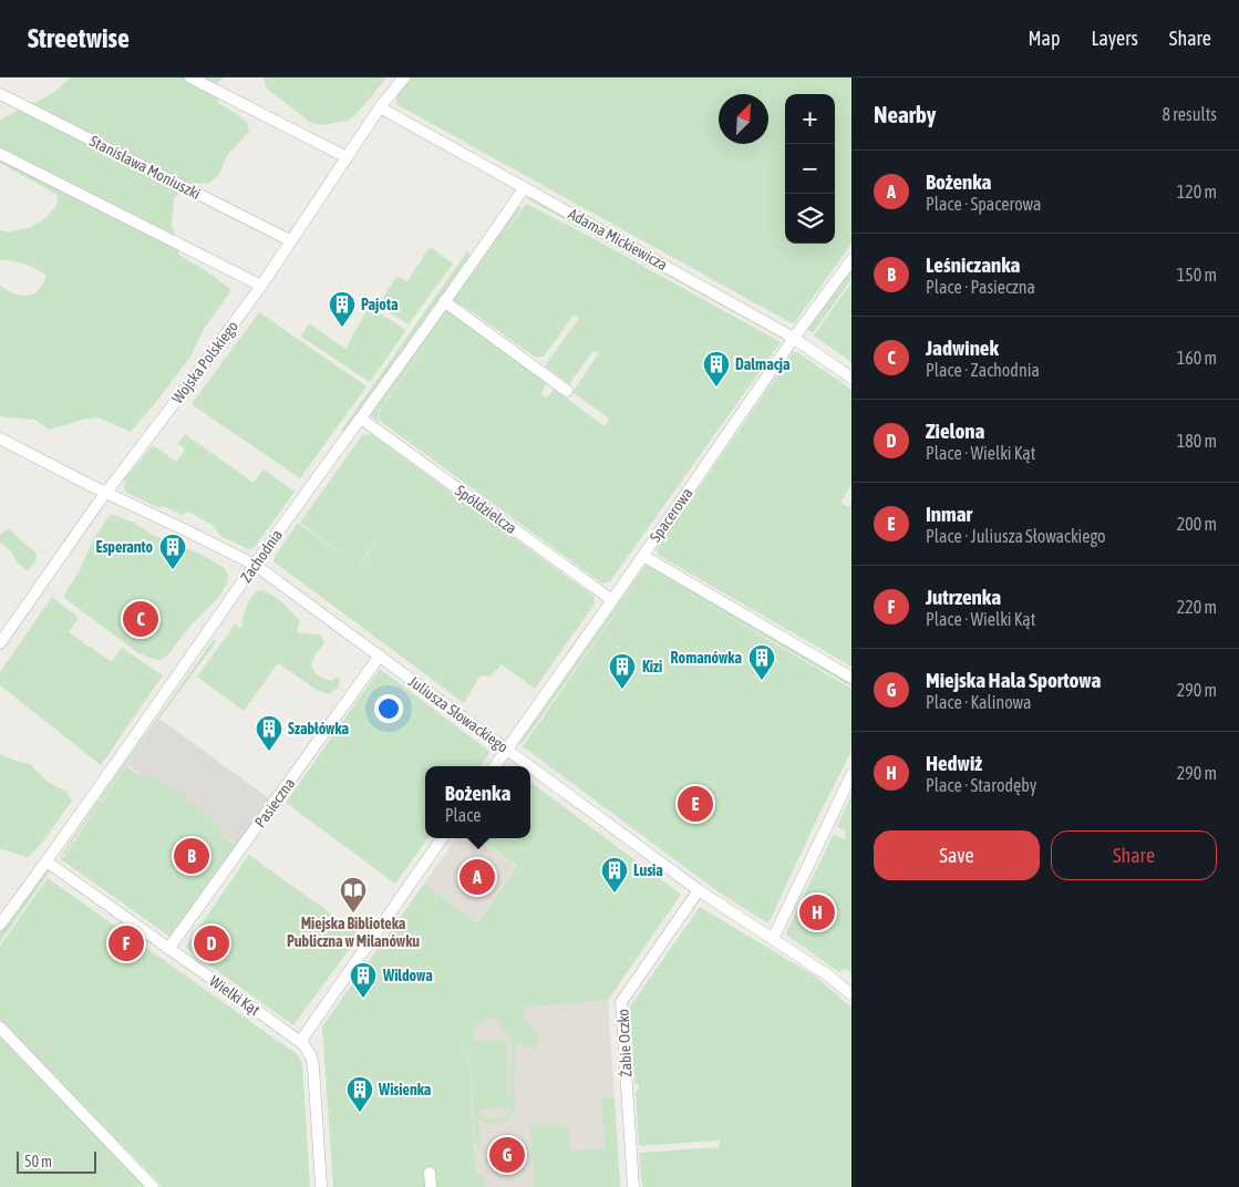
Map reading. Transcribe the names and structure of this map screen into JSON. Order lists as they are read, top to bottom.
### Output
{
  "streets": {
    "street": [
      "Stanisława Moniuszki",
      "Adama Mickiewicza",
      "Wojska Polskiego",
      "Spółdzielcza",
      "Spacerowa",
      "Zachodnia",
      "Juliusza Słowackiego",
      "Pasieczna",
      "Wielki Kąt",
      "Żabie Oczko"
    ]
  },
  "crossings": [
    ["Stanisława Moniuszki", "Wojska Polskiego"],
    ["Adama Mickiewicza", "Wojska Polskiego"],
    ["Adama Mickiewicza", "Spacerowa"],
    ["Adama Mickiewicza", "Zachodnia"],
    ["Wojska Polskiego", "Juliusza Słowackiego"],
    ["Spółdzielcza", "Spacerowa"],
    ["Spółdzielcza", "Zachodnia"],
    ["Spacerowa", "Juliusza Słowackiego"],
    ["Zachodnia", "Juliusza Słowackiego"],
    ["Zachodnia", "Wielki Kąt"],
    ["Juliusza Słowackiego", "Pasieczna"],
    ["Juliusza Słowackiego", "Żabie Oczko"],
    ["Pasieczna", "Wielki Kąt"]
  ],
  "places": {
    "building": [
      "Pajota",
      "Dalmacja",
      "Esperanto",
      "Romanówka",
      "Kizi",
      "Szabłówka",
      "Lusia",
      "Wildowa",
      "Wisienka"
    ],
    "library": ["Miejska Biblioteka Publiczna w Milanówku"]
  },
  "scale_bar": "50 m",
  "north": "top right",
  "page": {
    "header": "Streetwise",
    "nav": ["Map", "Layers", "Share"],
    "heading": ["Nearby", "8 results"],
    "map_buttons": ["+", "−"],
    "list": [
      {
        "mark": "A",
        "name": "Bożenka",
        "note": "Place · Spacerowa",
        "value": "120 m"
      },
      {
        "mark": "B",
        "name": "Leśniczanka",
        "note": "Place · Pasieczna",
        "value": "150 m"
      },
      {
        "mark": "C",
        "name": "Jadwinek",
        "note": "Place · Zachodnia",
        "value": "160 m"
      },
      {
        "mark": "D",
        "name": "Zielona",
        "note": "Place · Wielki Kąt",
        "value": "180 m"
      },
      {
        "mark": "E",
        "name": "Inmar",
        "note": "Place · Juliusza Słowackiego",
        "value": "200 m"
      },
      {
        "mark": "F",
        "name": "Jutrzenka",
        "note": "Place · Wielki Kąt",
        "value": "220 m"
      },
      {
        "mark": "G",
        "name": "Miejska Hala Sportowa",
        "note": "Place · Kalinowa",
        "value": "290 m"
      },
      {
        "mark": "H",
        "name": "Hedwiż",
        "note": "Place · Starodęby",
        "value": "290 m"
      }
    ],
    "pins": [
      "C",
      "E",
      "B",
      "A",
      "H",
      "D",
      "F",
      "G"
    ],
    "popup": ["Bożenka", "Place"],
    "buttons": ["Save", "Share"],
    "scale": "50 m"
  }
}
